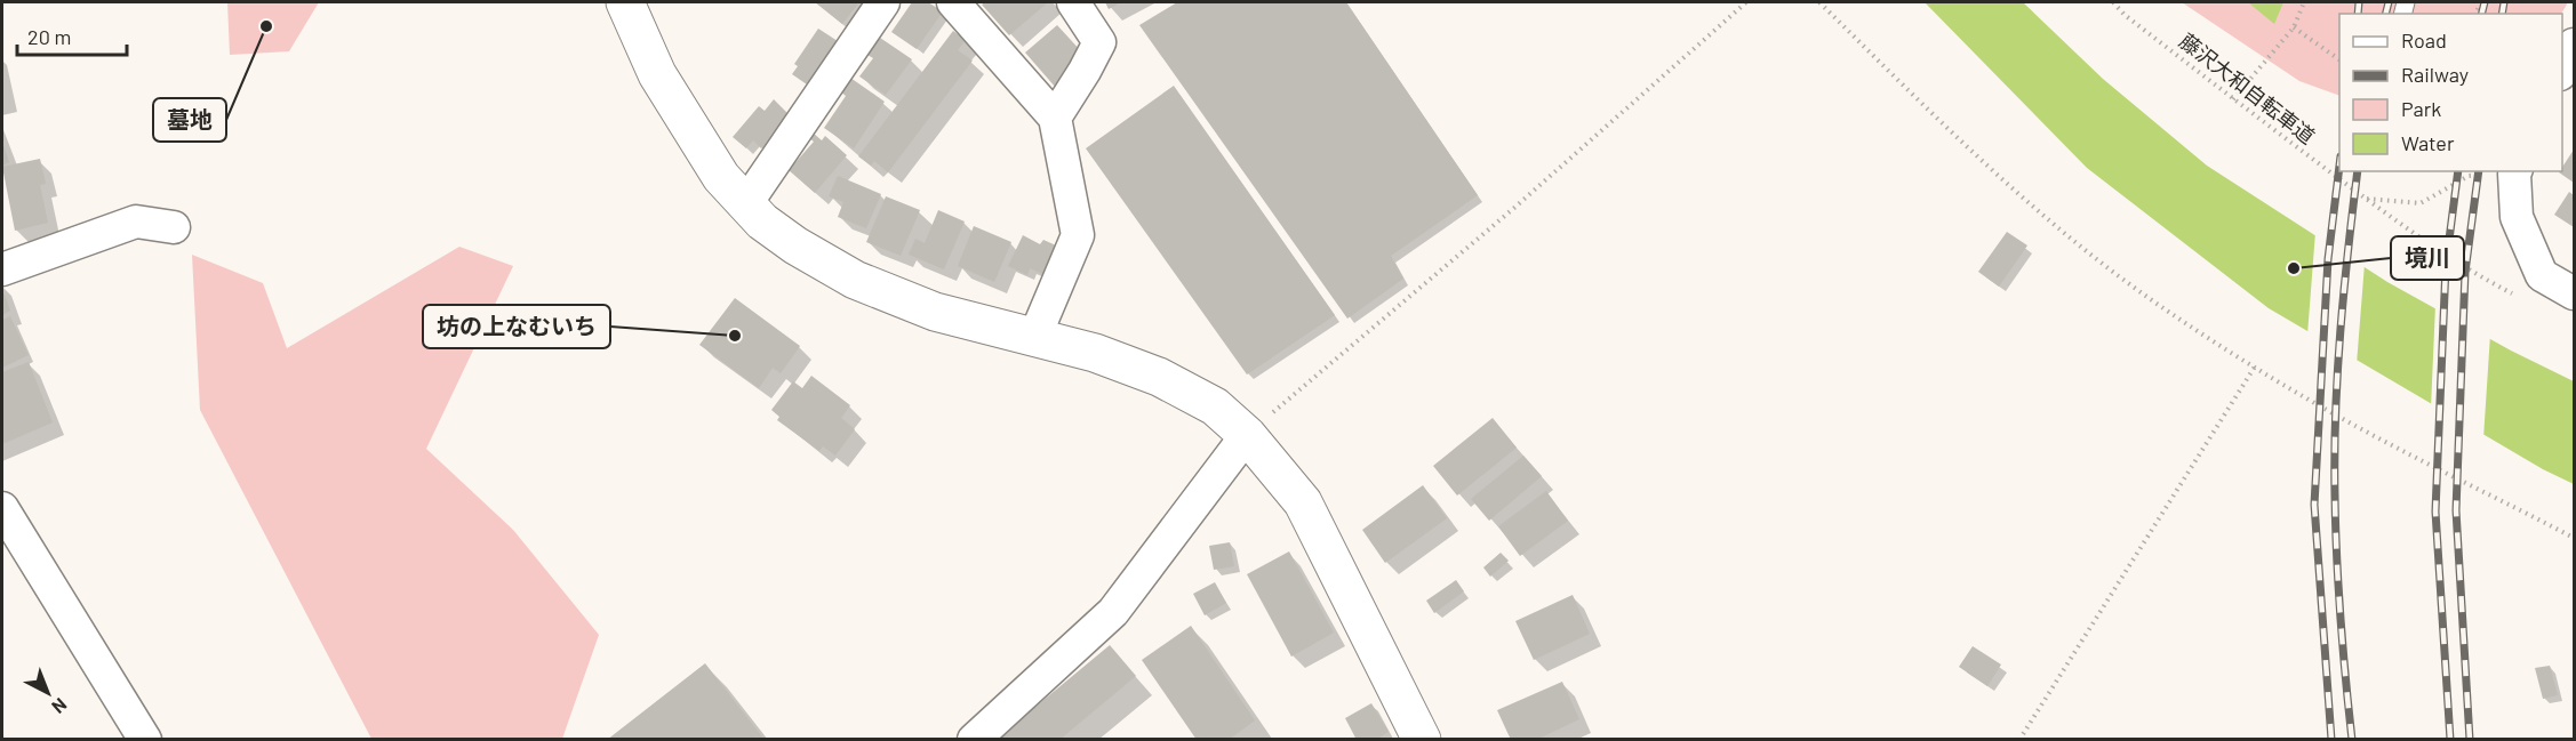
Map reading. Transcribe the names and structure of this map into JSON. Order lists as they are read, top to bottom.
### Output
{
  "streets": {
    "path": ["藤沢大和自転車道"]
  },
  "places": ["墓地", "境川", "坊の上なむいち"],
  "legend": [
    "Road",
    "Railway",
    "Park",
    "Water"
  ],
  "scale_bar": "20 m",
  "north": "bottom right"
}
